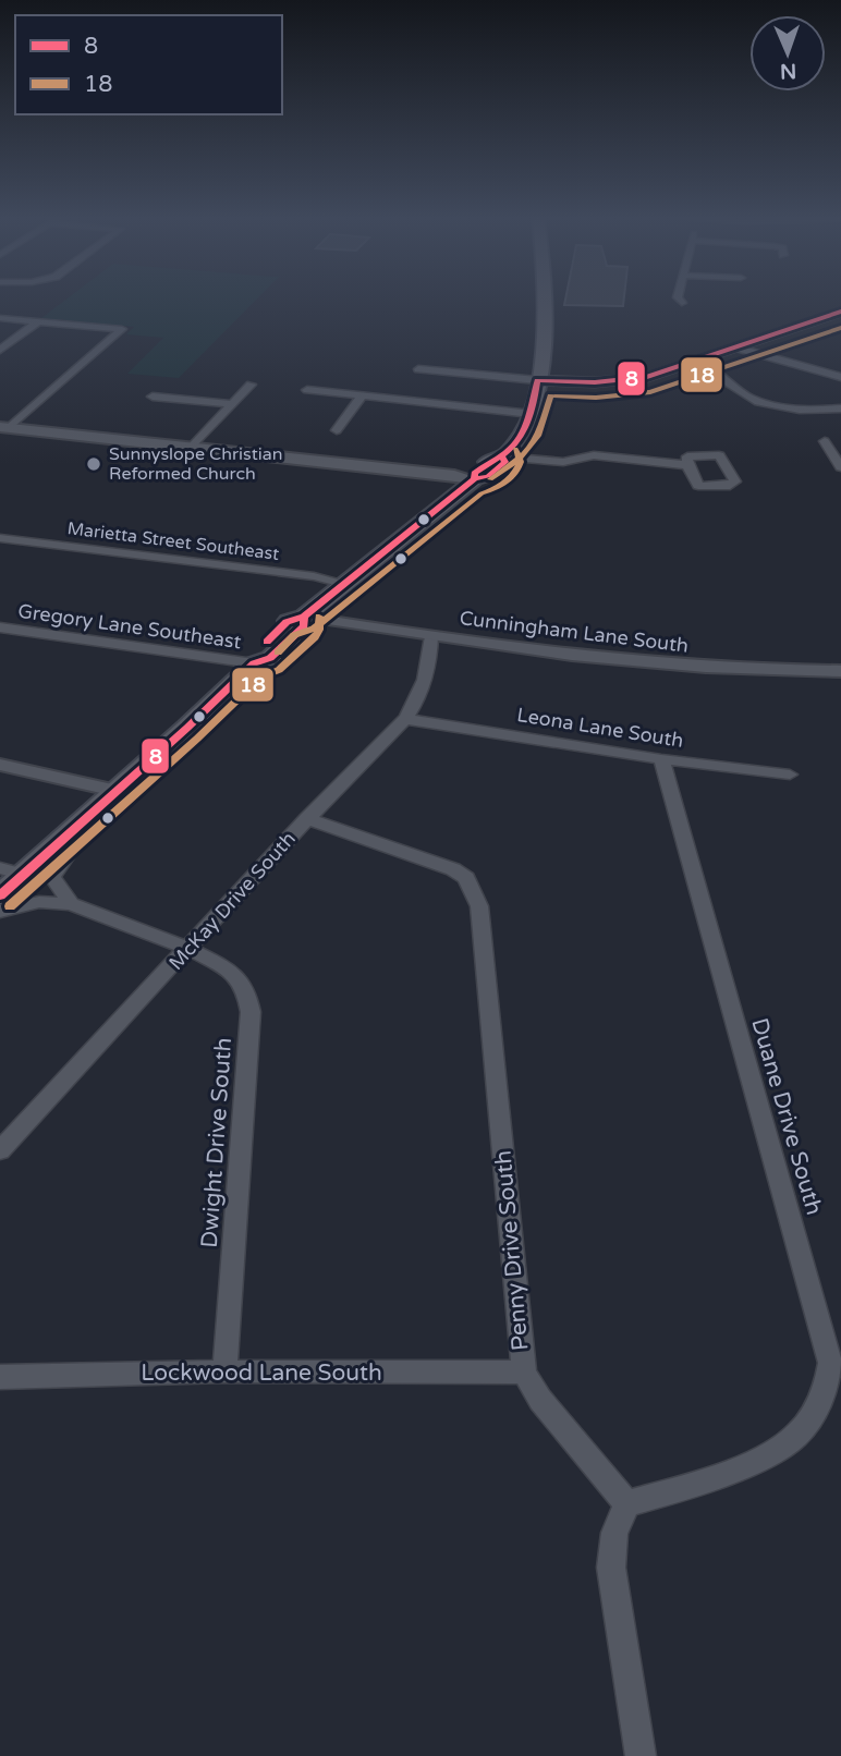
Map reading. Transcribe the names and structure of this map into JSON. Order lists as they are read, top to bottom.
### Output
{
  "streets": {
    "street": [
      "Marietta Street Southeast",
      "Gregory Lane Southeast",
      "Cunningham Lane South",
      "Leona Lane South",
      "McKay Drive South",
      "Duane Drive South",
      "Dwight Drive South",
      "Penny Drive South",
      "Lockwood Lane South"
    ]
  },
  "crossings": [
    ["Cunningham Lane South", "McKay Drive South"],
    ["Leona Lane South", "McKay Drive South"],
    ["Leona Lane South", "Duane Drive South"],
    ["McKay Drive South", "Dwight Drive South"],
    ["McKay Drive South", "Penny Drive South"],
    ["Duane Drive South", "Penny Drive South"],
    ["Dwight Drive South", "Lockwood Lane South"],
    ["Penny Drive South", "Lockwood Lane South"]
  ],
  "places": ["Sunnyslope Christian Reformed Church"],
  "lines": ["transit line 8", "transit line 18"],
  "legend": ["8", "18"],
  "north": "bottom"
}
